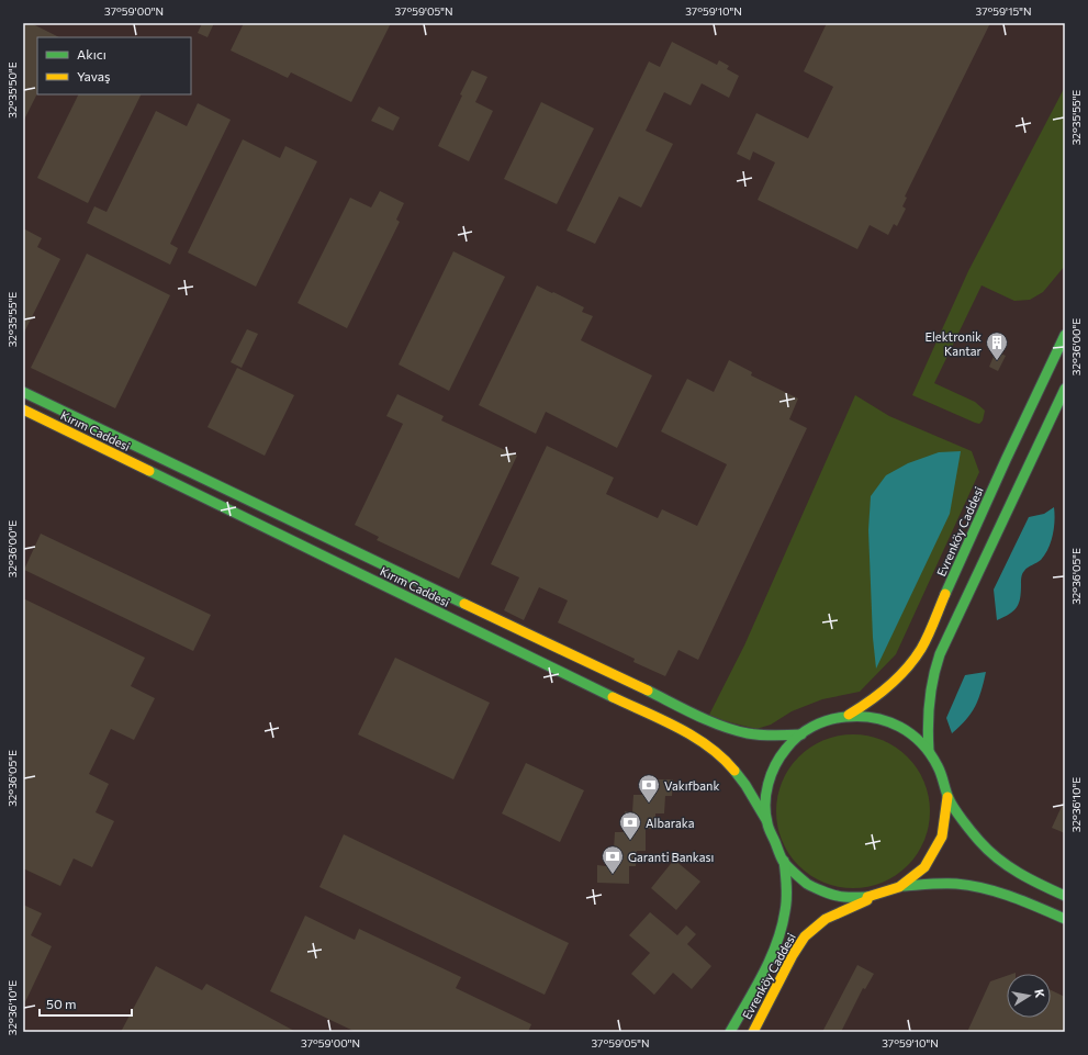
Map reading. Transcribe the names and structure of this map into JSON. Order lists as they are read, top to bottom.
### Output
{
  "streets": {
    "street": ["Kırım Caddesi", "Evrenköy Caddesi"]
  },
  "places": {
    "building": ["Elektronik Kantar"],
    "bank": ["Vakıfbank", "Albaraka", "Garanti Bankası"]
  },
  "legend": ["Akıcı", "Yavaş"],
  "scale_bar": "50 m",
  "north": "right",
  "coordinates": [
    "37°59'00\"N",
    "37°59'05\"N",
    "37°59'10\"N",
    "37°59'15\"N",
    "32°35'50\"E",
    "32°35'55\"E",
    "32°36'00\"E",
    "32°36'05\"E",
    "32°36'10\"E"
  ]
}
